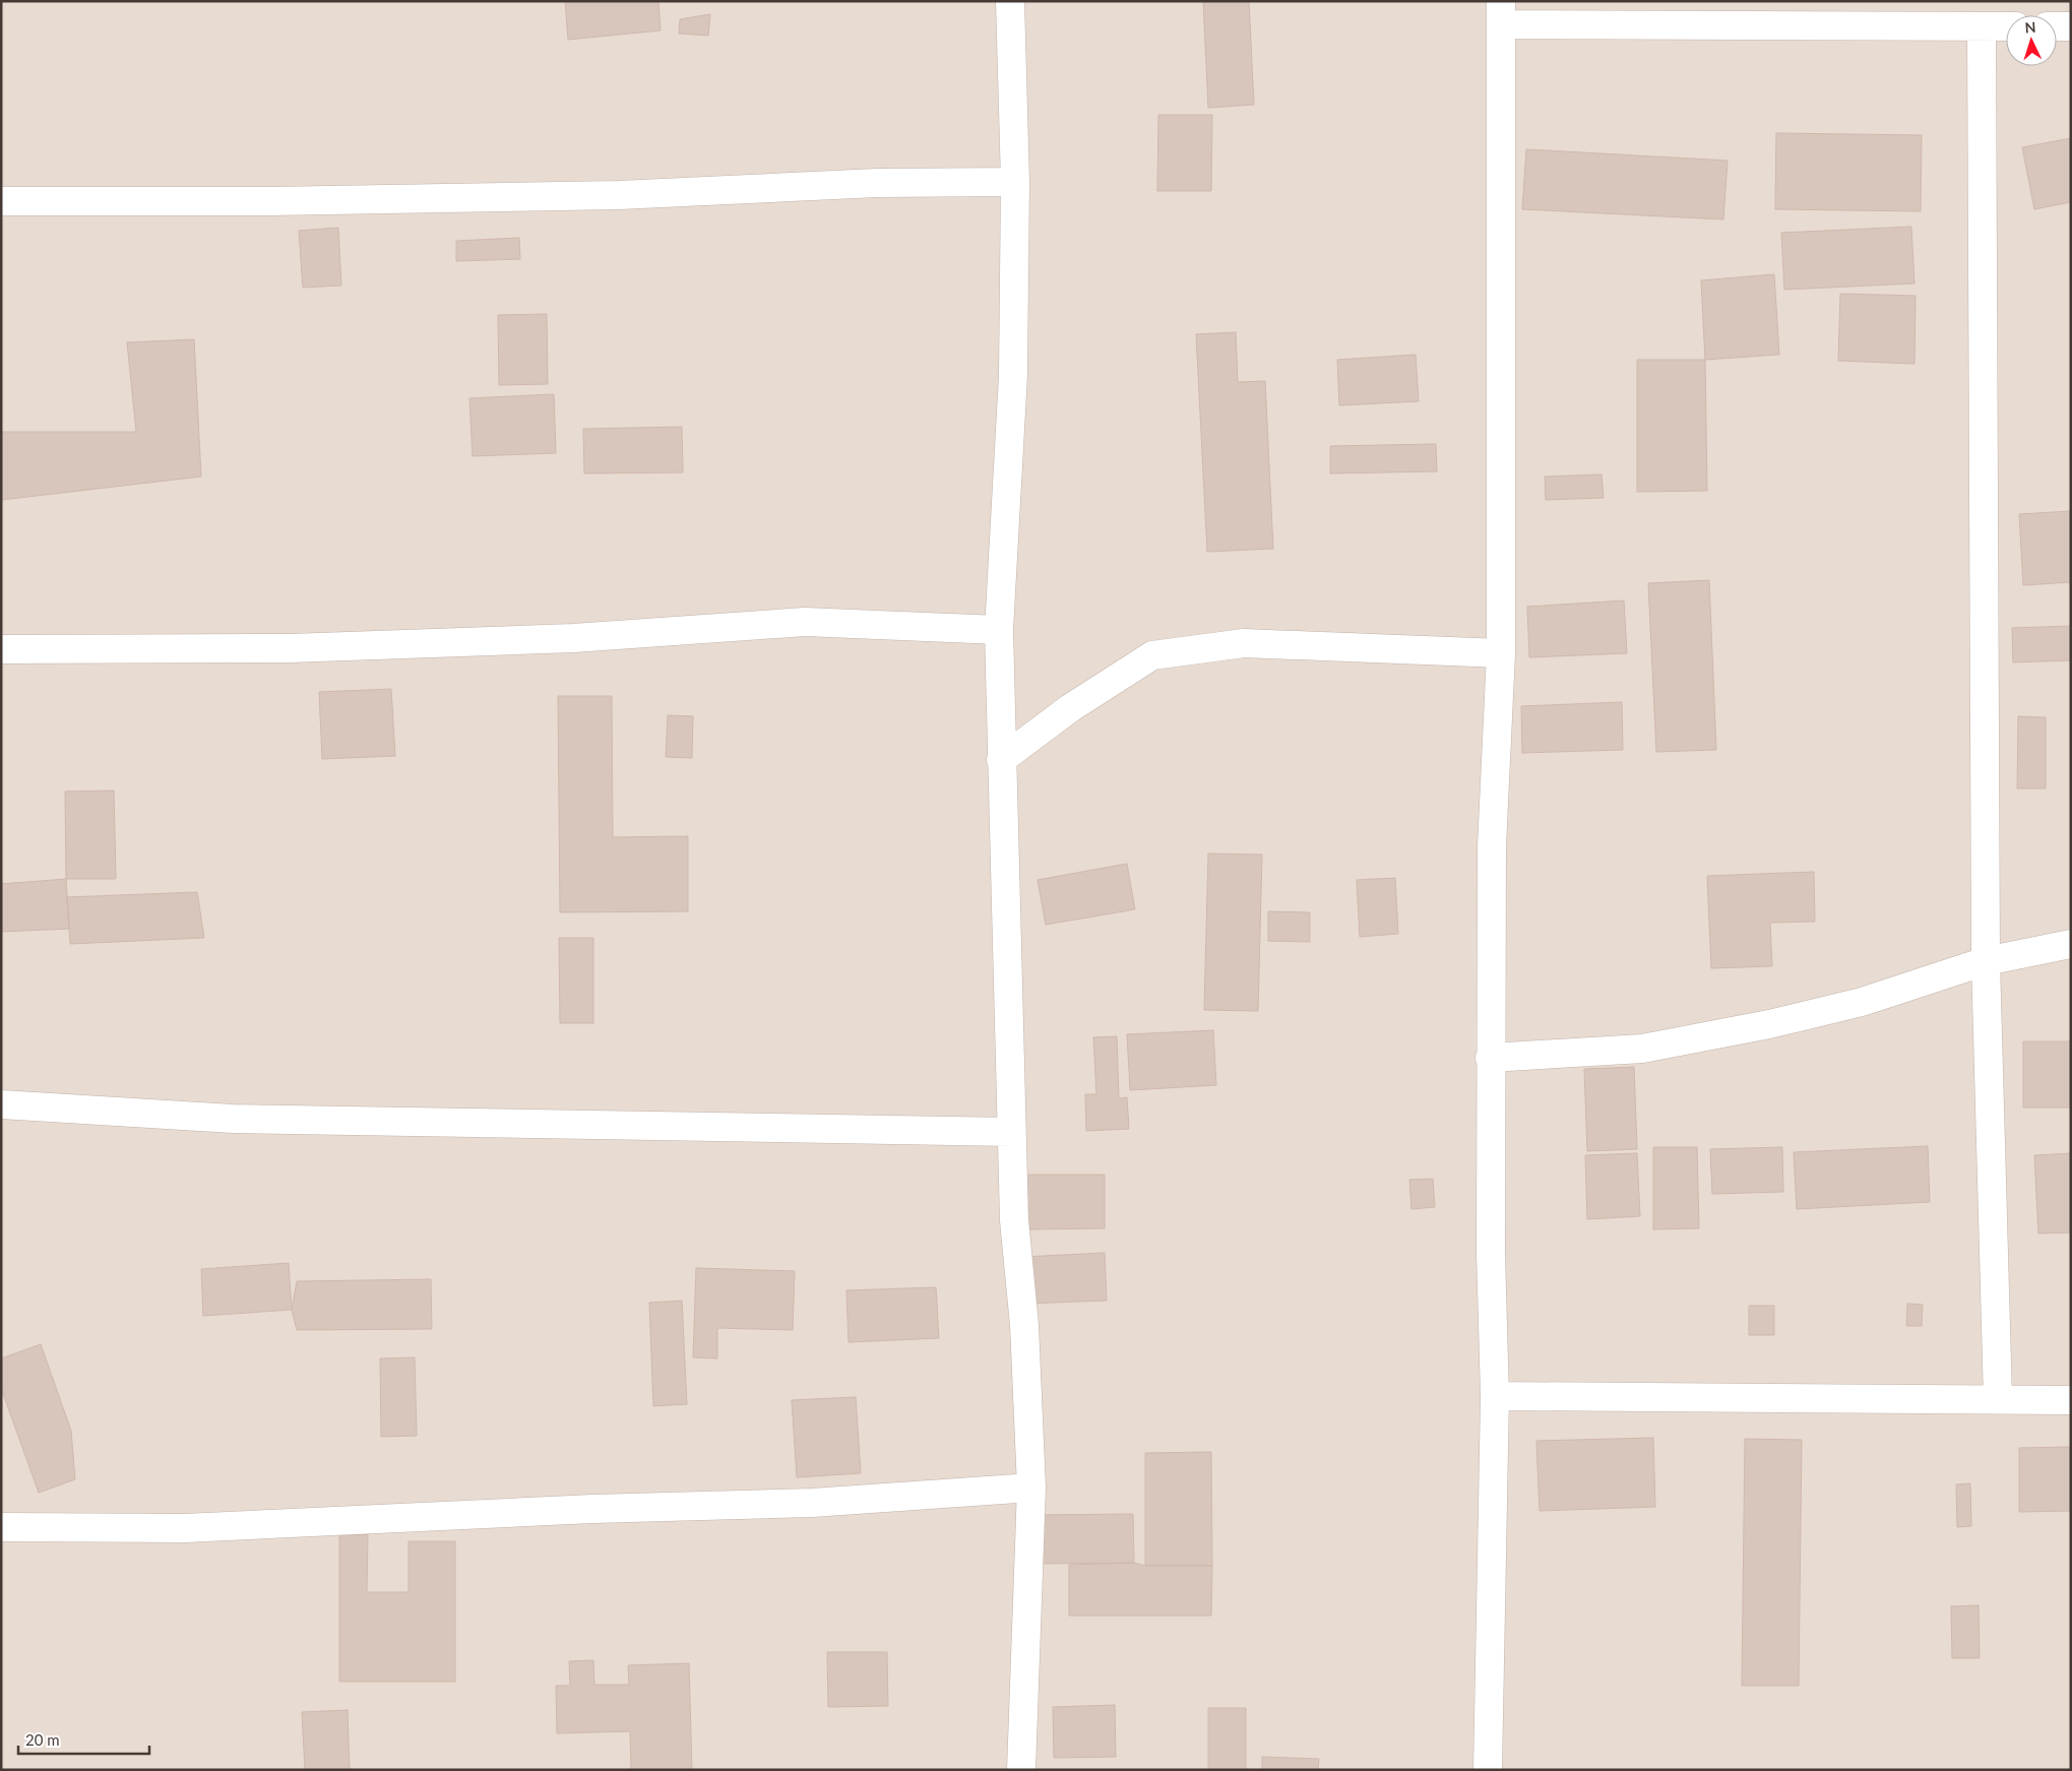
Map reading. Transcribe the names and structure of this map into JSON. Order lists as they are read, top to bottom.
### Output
{
  "scale_bar": "20 m",
  "north": "top"
}
